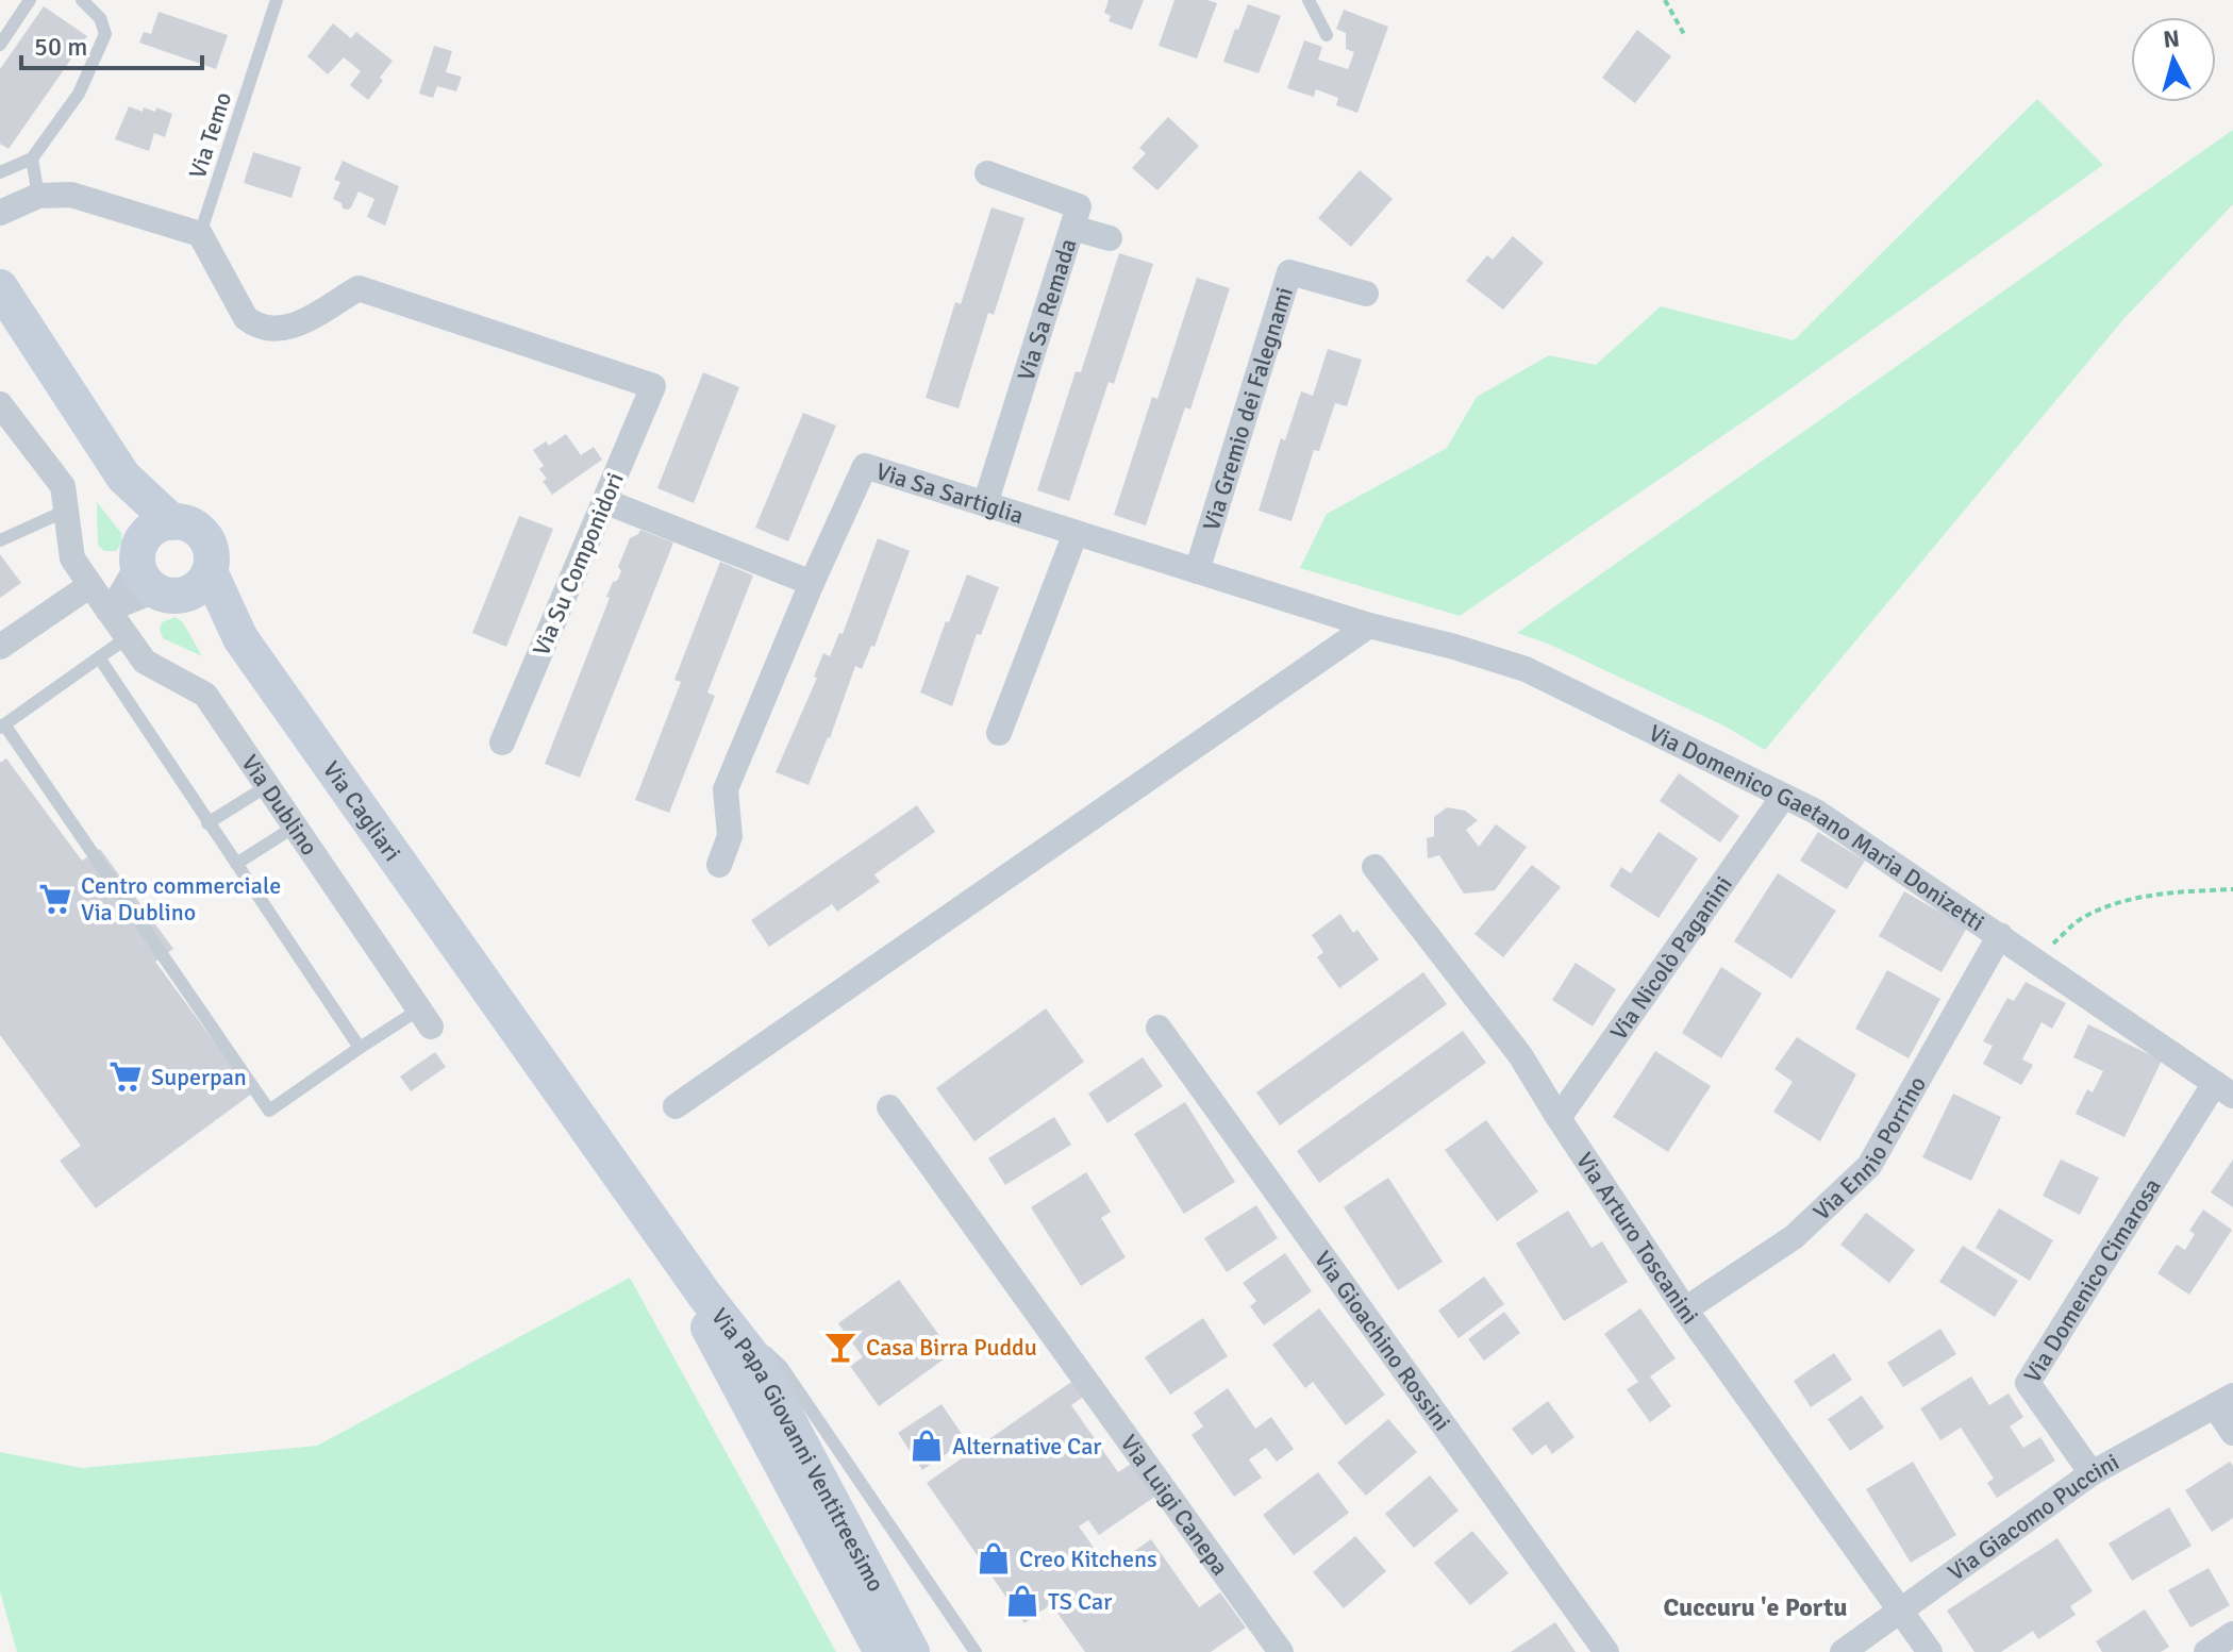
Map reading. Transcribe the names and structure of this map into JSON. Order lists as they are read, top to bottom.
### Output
{
  "streets": {
    "main road": ["Via Cagliari", "Via Papa Giovanni Ventitreesimo"],
    "street": [
      "Via Sa Remada",
      "Via Gremio dei Falegnami",
      "Via Sa Sartiglia",
      "Via Su Componidori",
      "Via Dublino",
      "Via Domenico Gaetano Maria Donizetti",
      "Via Nicolò Paganini",
      "Via Ennio Porrino",
      "Via Arturo Toscanini",
      "Via Domenico Cimarosa",
      "Via Gioachino Rossini",
      "Via Luigi Canepa",
      "Via Giacomo Puccini"
    ],
    "lane": ["Via Temo"]
  },
  "crossings": [
    ["Via Temo", "Via Su Componidori"],
    ["Via Sa Remada", "Via Sa Sartiglia"],
    ["Via Gremio dei Falegnami", "Via Sa Sartiglia"],
    ["Via Sa Sartiglia", "Via Domenico Gaetano Maria Donizetti"],
    ["Via Cagliari", "Via Papa Giovanni Ventitreesimo"],
    ["Via Domenico Gaetano Maria Donizetti", "Via Nicolò Paganini"],
    ["Via Domenico Gaetano Maria Donizetti", "Via Ennio Porrino"],
    ["Via Domenico Gaetano Maria Donizetti", "Via Domenico Cimarosa"],
    ["Via Nicolò Paganini", "Via Arturo Toscanini"],
    ["Via Ennio Porrino", "Via Arturo Toscanini"],
    ["Via Arturo Toscanini", "Via Giacomo Puccini"],
    ["Via Domenico Cimarosa", "Via Giacomo Puccini"]
  ],
  "districts": ["Cuccuru 'e Portu"],
  "places": {
    "supermarket": ["Centro commerciale Via Dublino", "Superpan"],
    "bar": ["Casa Birra Puddu"],
    "shop": ["Alternative Car", "Creo Kitchens", "TS Car"]
  },
  "scale_bar": "50 m",
  "north": "top"
}
